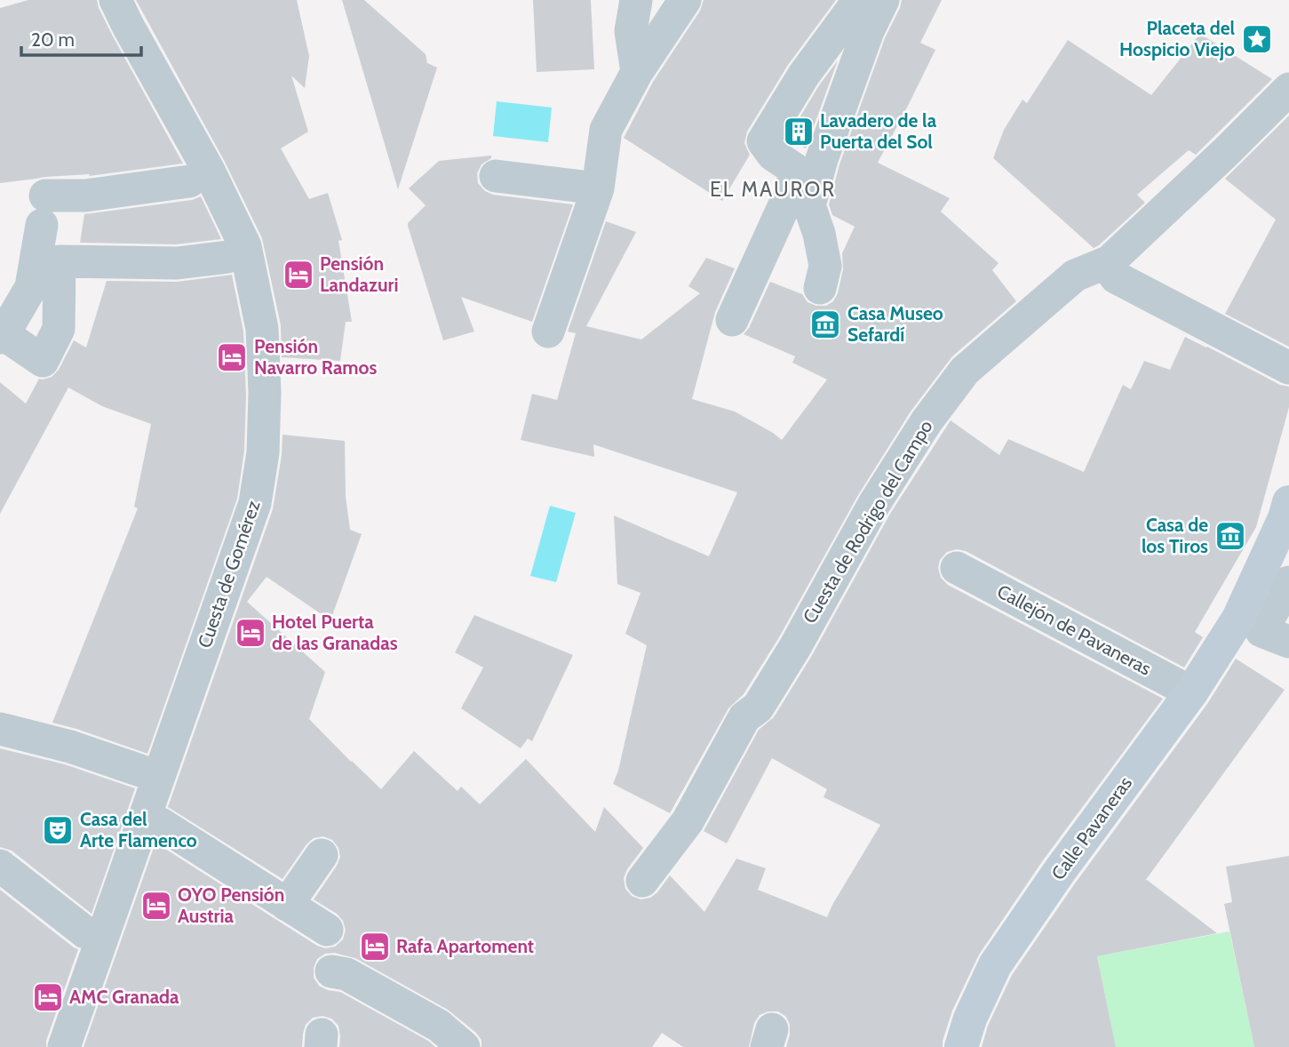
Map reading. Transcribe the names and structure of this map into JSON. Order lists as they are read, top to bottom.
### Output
{
  "streets": {
    "main road": ["Calle Pavaneras"],
    "street": ["Cuesta de Rodrigo del Campo", "Cuesta de Gomérez", "Callejón de Pavaneras"]
  },
  "crossings": [
    ["Callejón de Pavaneras", "Calle Pavaneras"]
  ],
  "districts": ["EL MAUROR"],
  "places": {
    "place": ["Placeta del Hospicio Viejo"],
    "building": ["Lavadero de la Puerta del Sol"],
    "hotel": [
      "Pensión Landazuri",
      "Pensión Navarro Ramos",
      "Hotel Puerta de las Granadas",
      "OYO Pensión Austria",
      "Rafa Apartoment",
      "AMC Granada"
    ],
    "museum": ["Casa Museo Sefardí", "Casa de los Tiros"],
    "theatre": ["Casa del Arte Flamenco"]
  },
  "scale_bar": "20 m"
}
